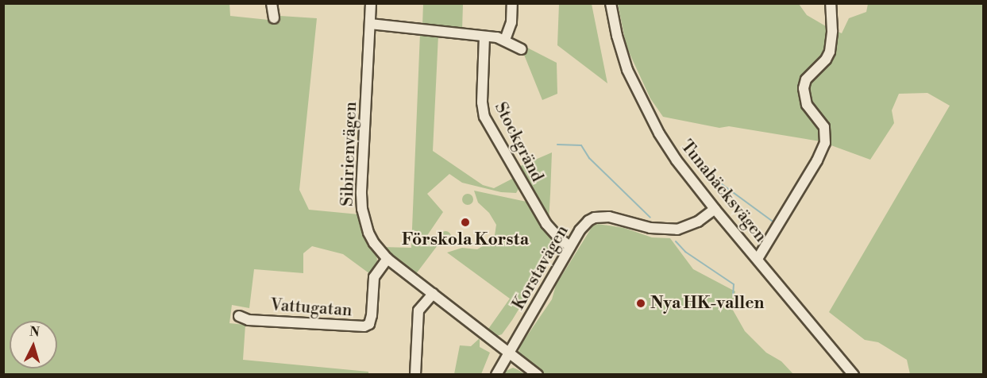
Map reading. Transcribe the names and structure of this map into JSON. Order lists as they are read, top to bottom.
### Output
{
  "streets": {
    "street": [
      "Stockgränd",
      "Sibirienvägen",
      "Tunabäcksvägen",
      "Korstavägen",
      "Vattugatan"
    ]
  },
  "crossings": [
    ["Stockgränd", "Korstavägen"],
    ["Sibirienvägen", "Korstavägen"],
    ["Sibirienvägen", "Vattugatan"],
    ["Tunabäcksvägen", "Korstavägen"]
  ],
  "places": ["Förskola Korsta", "Nya HK-vallen"],
  "north": "top"
}
